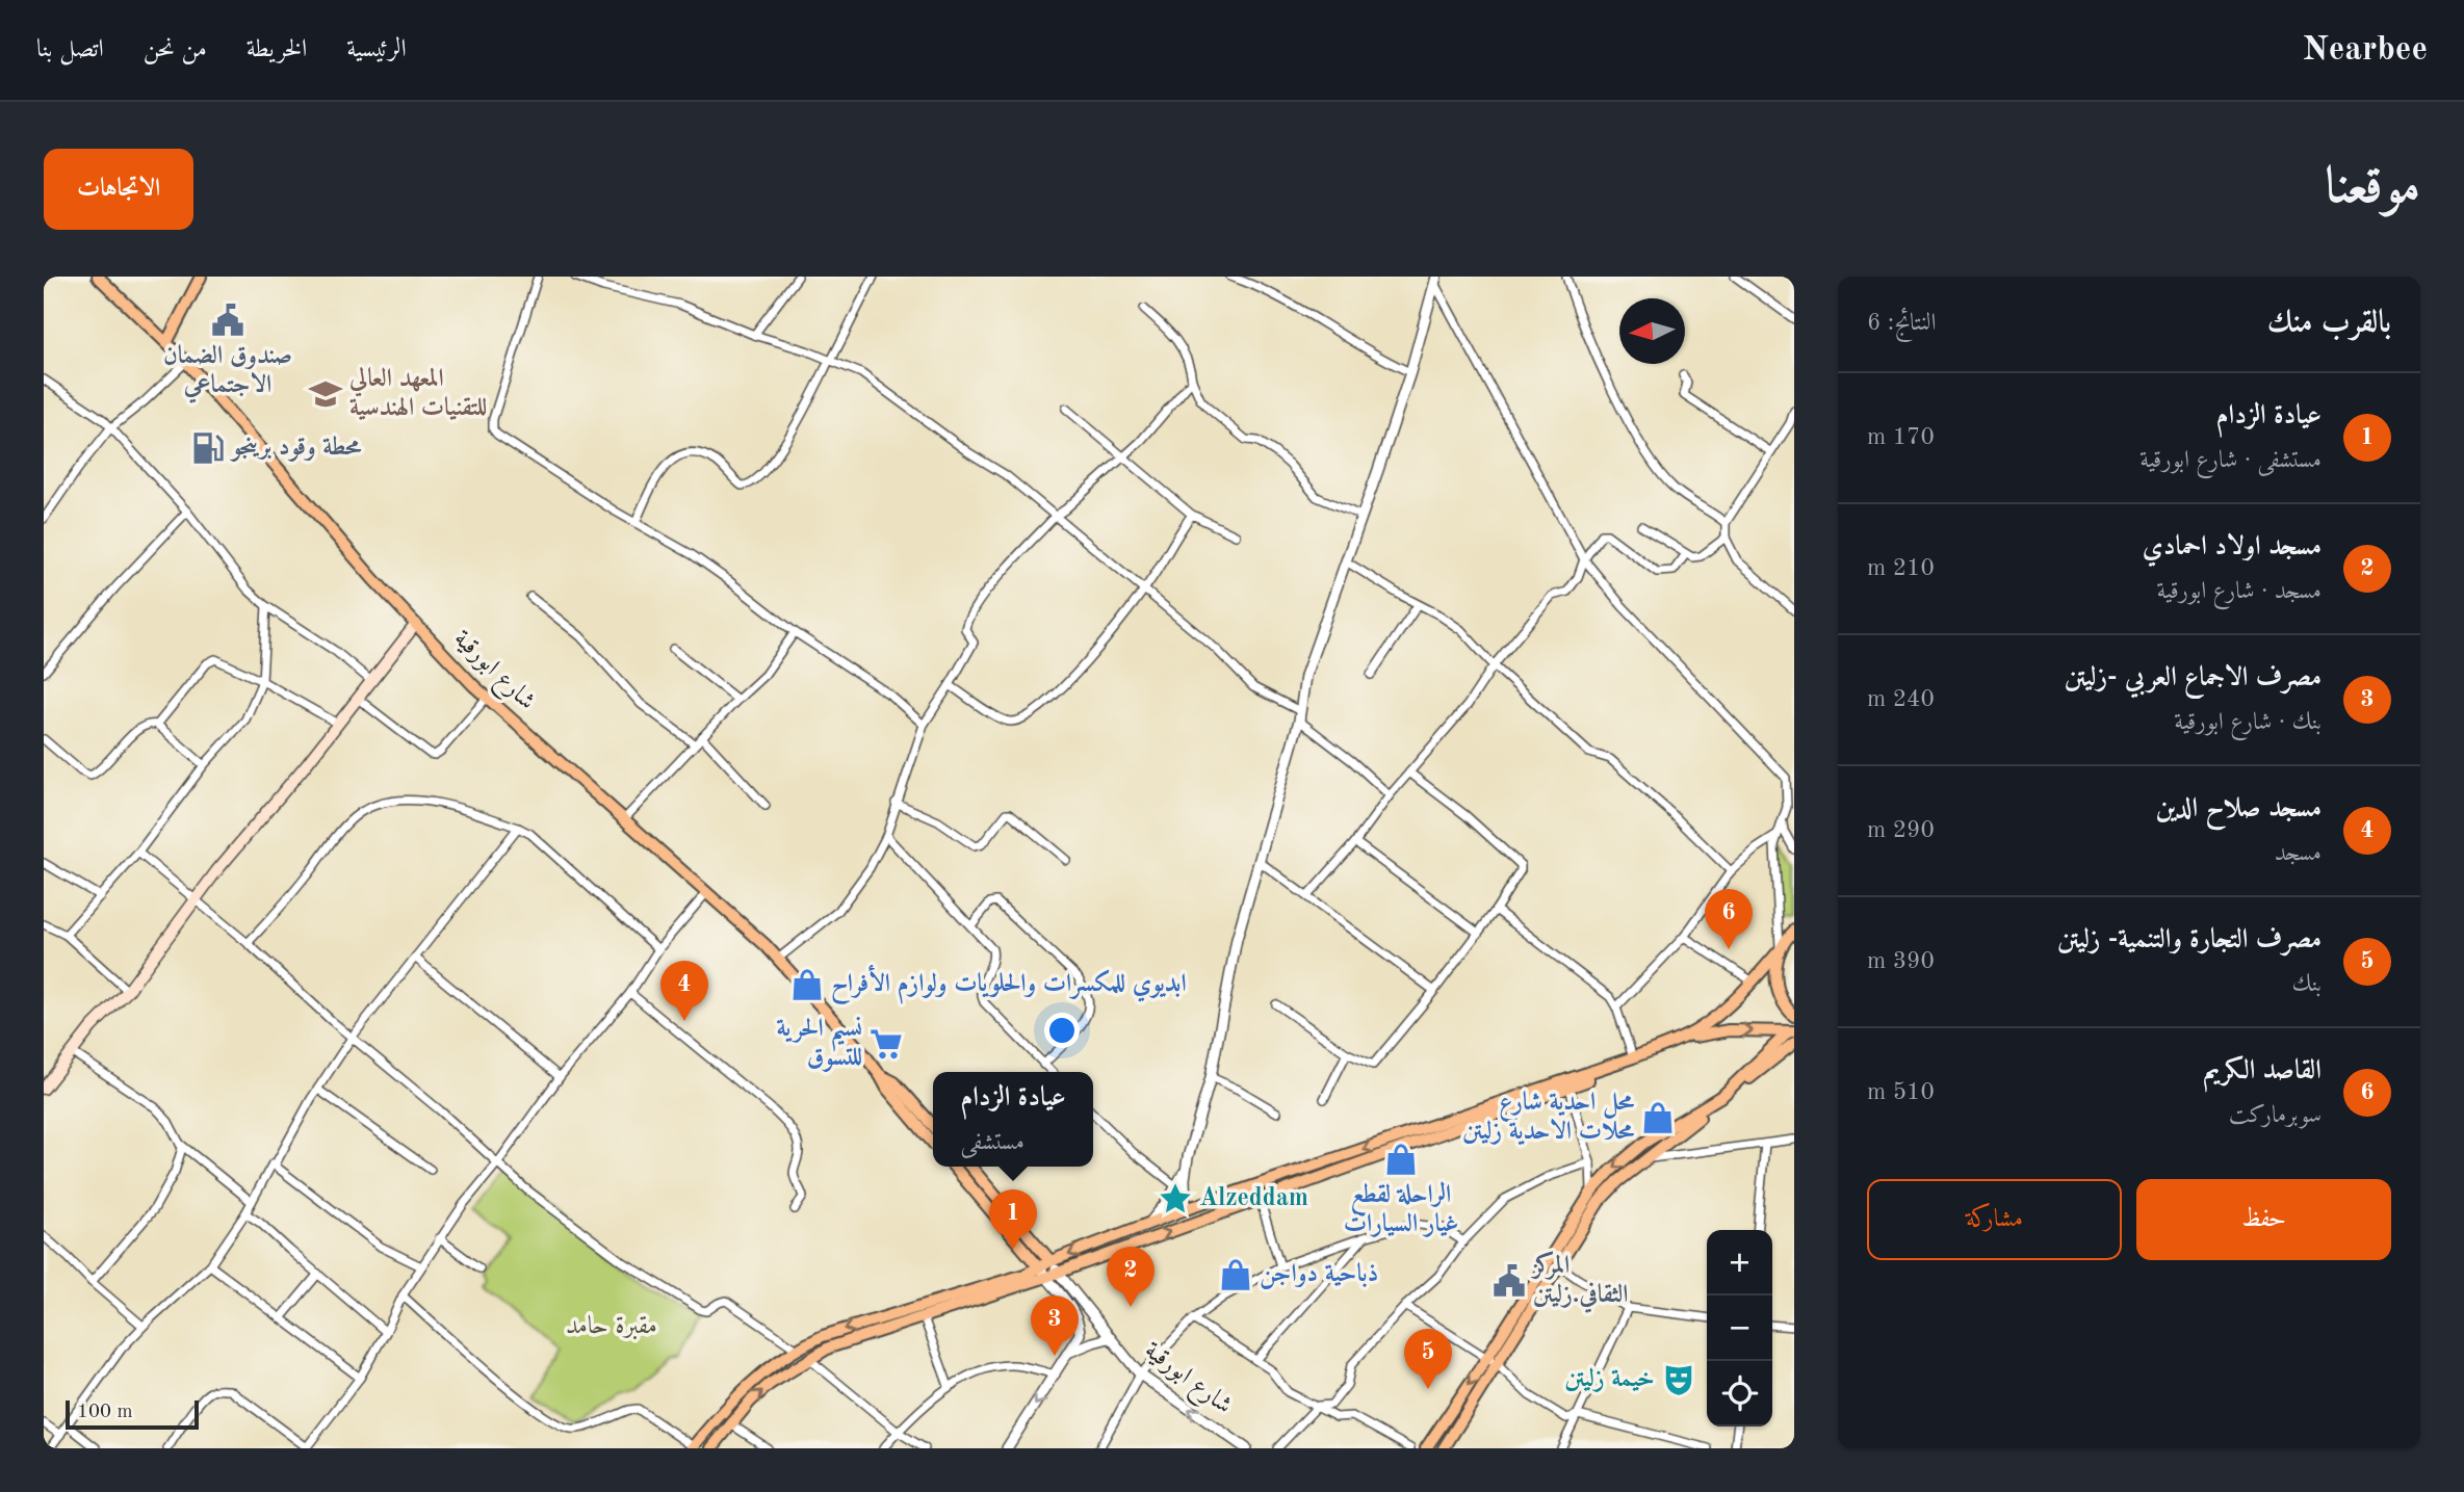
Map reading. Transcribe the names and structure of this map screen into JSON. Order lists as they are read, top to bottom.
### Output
{
  "streets": {
    "main road": ["شارع ابورقية"]
  },
  "parks": ["مقبرة حامد"],
  "places": {
    "public building": ["صندوق الضمان الاجتماعي", "المركز الثقافي.زليتن"],
    "school or university": ["المعهد العالي للتقنيات الهندسية"],
    "fuel station": ["محطة وقود برينجو"],
    "shop": [
      "ابديوي للمكسرات والحلويات ولوازم الأفراح",
      "محل احدية شارع محلات الاحدية زليتن",
      "الراحلة لقطع غيار السيارات",
      "ذباحية دواجن"
    ],
    "supermarket": ["نسيم الحرية للتسوق"],
    "place": ["Alzeddam"],
    "theatre": ["خيمة زليتن"]
  },
  "scale_bar": "100 m",
  "north": "left",
  "page": {
    "header": "Nearbee",
    "nav": [
      "الرئيسية",
      "الخريطة",
      "من نحن",
      "اتصل بنا"
    ],
    "title": "موقعنا",
    "buttons": [
      "الاتجاهات",
      ["حفظ", "مشاركة"]
    ],
    "heading": ["بالقرب منك", "النتائج: 6"],
    "list": [
      {
        "mark": "1",
        "name": "عيادة الزدام",
        "note": "مستشفى · شارع ابورقية",
        "value": "170 m"
      },
      {
        "mark": "2",
        "name": "مسجد اولاد احمادي",
        "note": "مسجد · شارع ابورقية",
        "value": "210 m"
      },
      {
        "mark": "3",
        "name": "مصرف الاجماع العربي -زليتن",
        "note": "بنك · شارع ابورقية",
        "value": "240 m"
      },
      {
        "mark": "4",
        "name": "مسجد صلاح الدين",
        "note": "مسجد",
        "value": "290 m"
      },
      {
        "mark": "5",
        "name": "مصرف التجارة والتنمية- زليتن",
        "note": "بنك",
        "value": "390 m"
      },
      {
        "mark": "6",
        "name": "القاصد الكريم",
        "note": "سوبرماركت",
        "value": "510 m"
      }
    ],
    "pins": [
      "6",
      "4",
      "1",
      "2",
      "3",
      "5"
    ],
    "popup": ["عيادة الزدام", "مستشفى"],
    "map_buttons": ["+", "−"],
    "scale": "100 m"
  }
}
